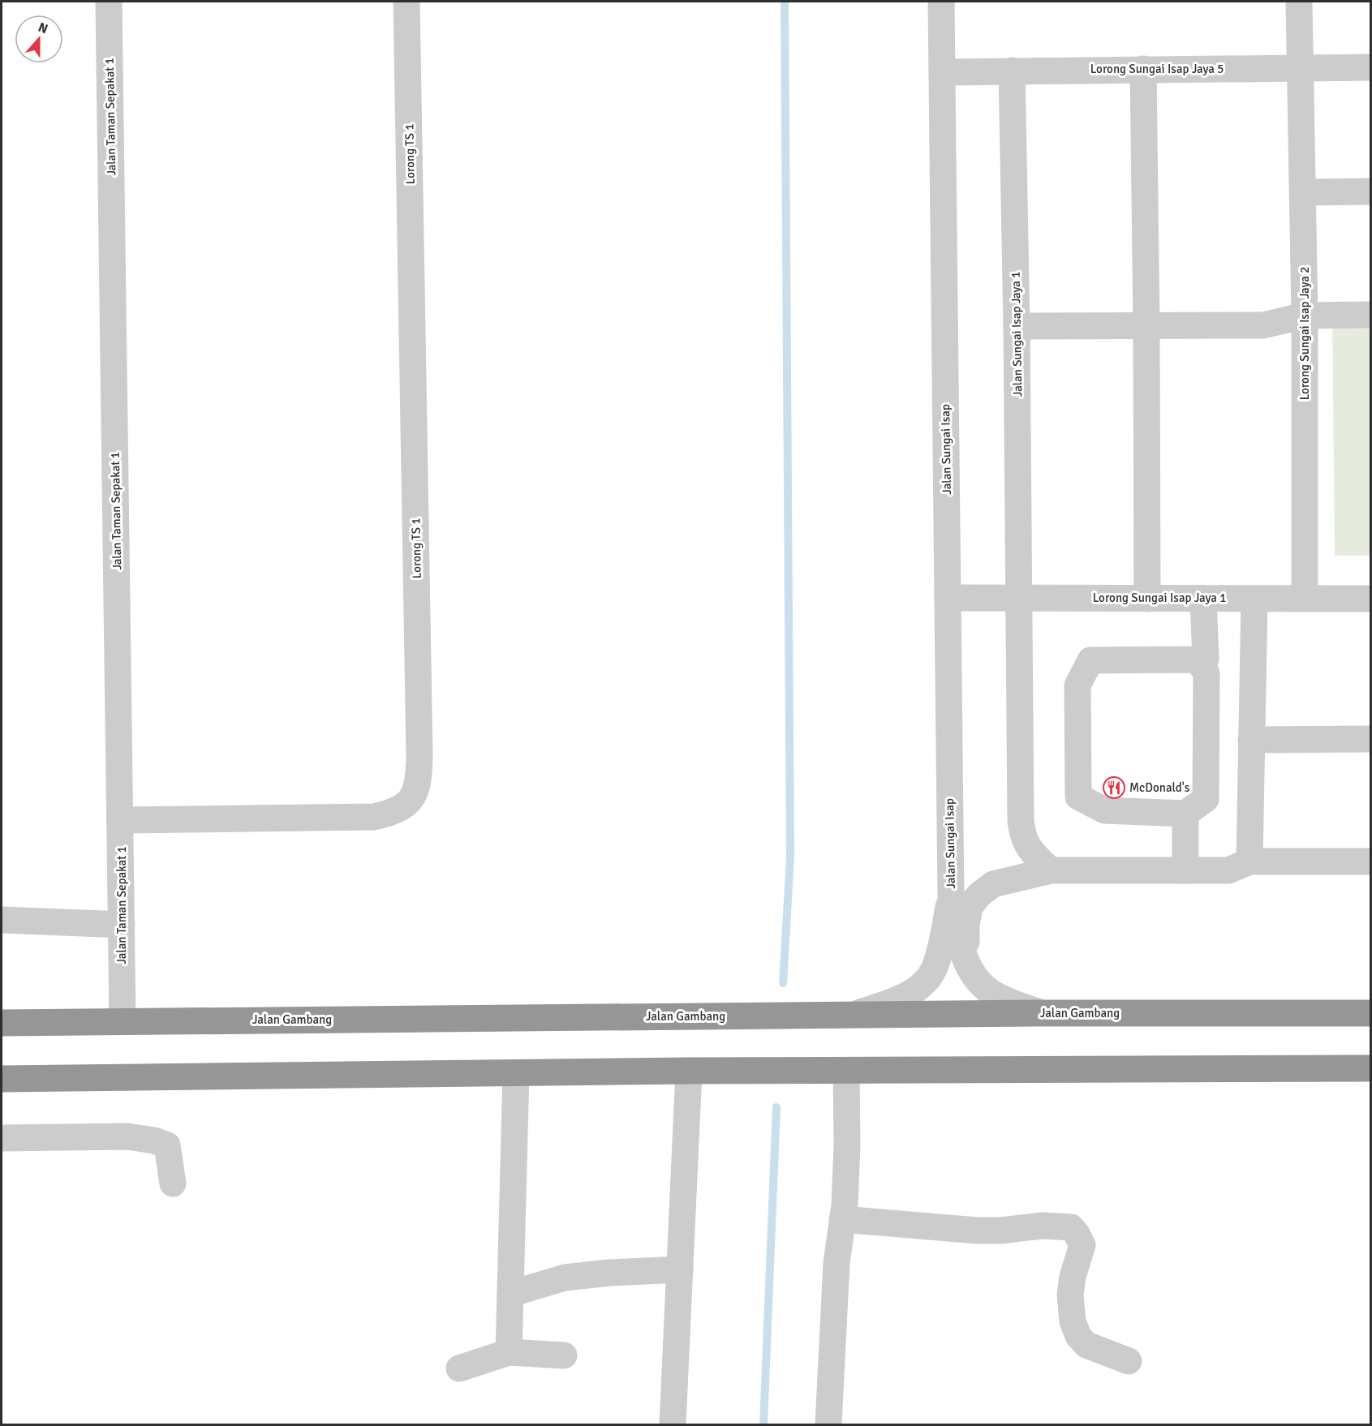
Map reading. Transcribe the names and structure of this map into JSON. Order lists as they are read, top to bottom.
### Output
{
  "streets": {
    "highway": ["Jalan Gambang"],
    "street": [
      "Lorong Sungai Isap Jaya 5",
      "Jalan Taman Sepakat 1",
      "Lorong TS 1",
      "Lorong Sungai Isap Jaya 2",
      "Jalan Sungai Isap Jaya 1",
      "Jalan Sungai Isap",
      "Lorong Sungai Isap Jaya 1"
    ]
  },
  "crossings": [
    ["Lorong Sungai Isap Jaya 5", "Lorong Sungai Isap Jaya 2"],
    ["Lorong Sungai Isap Jaya 5", "Jalan Sungai Isap Jaya 1"],
    ["Lorong Sungai Isap Jaya 5", "Jalan Sungai Isap"],
    ["Jalan Taman Sepakat 1", "Lorong TS 1"],
    ["Jalan Taman Sepakat 1", "Jalan Gambang"],
    ["Lorong Sungai Isap Jaya 2", "Lorong Sungai Isap Jaya 1"],
    ["Jalan Sungai Isap Jaya 1", "Lorong Sungai Isap Jaya 1"],
    ["Jalan Sungai Isap", "Lorong Sungai Isap Jaya 1"]
  ],
  "places": {
    "restaurant": ["McDonald's"]
  },
  "north": "top"
}
